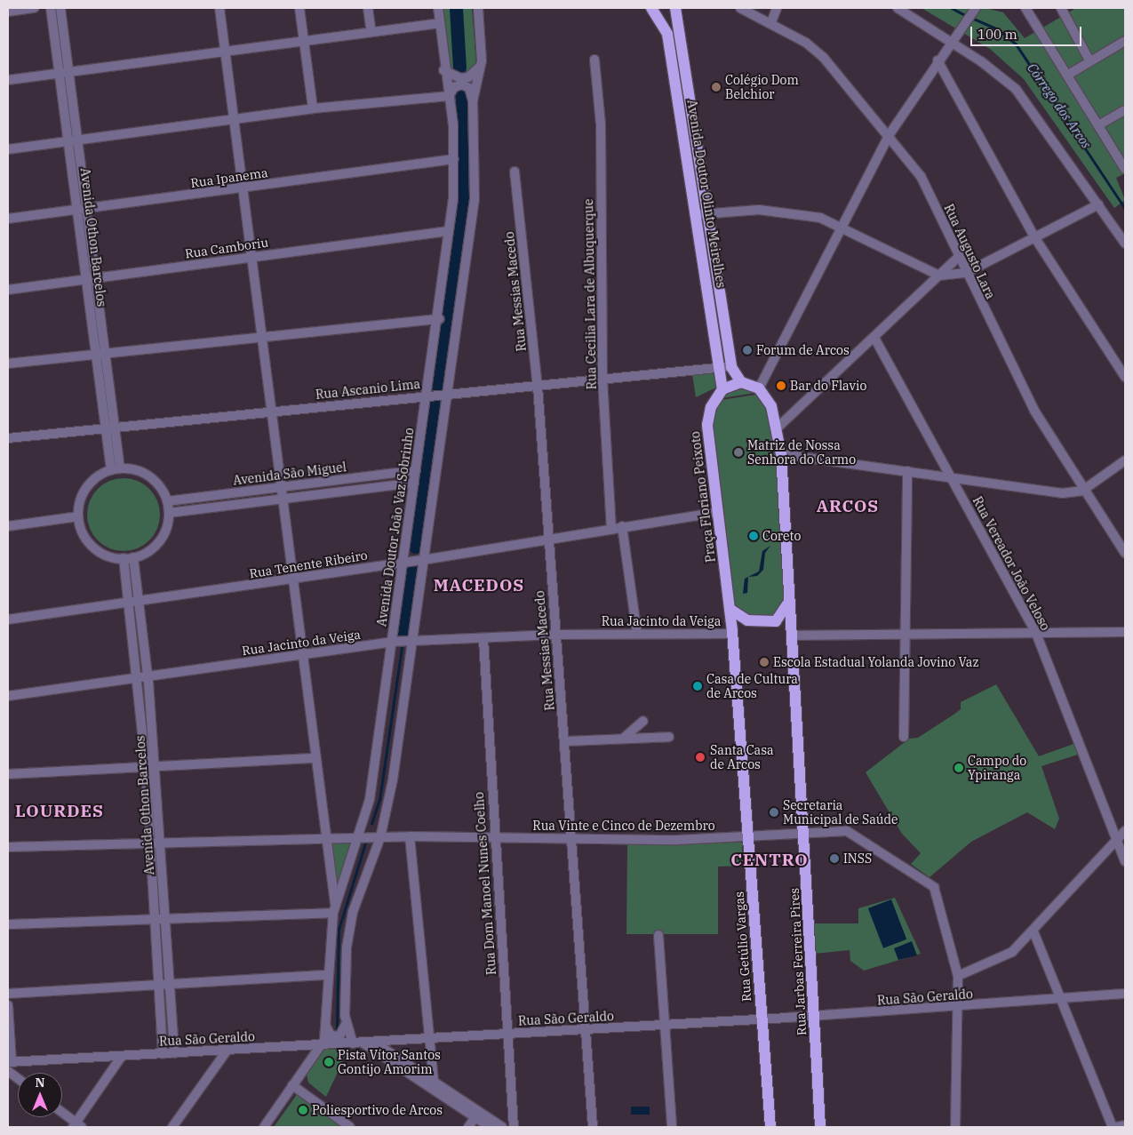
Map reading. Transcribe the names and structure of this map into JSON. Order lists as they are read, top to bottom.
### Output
{
  "streets": {
    "main road": [
      "Avenida Doutor Olinto Meirelhes",
      "Praça Floriano Peixoto",
      "Rua Getúlio Vargas",
      "Rua Jarbas Ferreira Pires"
    ],
    "street": [
      "Rua Ipanema",
      "Avenida Othon Barcelos",
      "Rua Camboriu",
      "Rua Augusto Lara",
      "Rua Messias Macedo",
      "Rua Cecilia Lara de Albuquerque",
      "Rua Ascanio Lima",
      "Avenida São Miguel",
      "Avenida Doutor João Vaz Sobrinho",
      "Rua Vereador João Veloso",
      "Rua Tenente Ribeiro",
      "Rua Jacinto da Veiga",
      "Rua Vinte e Cinco de Dezembro",
      "Rua Dom Manoel Nunes Coelho",
      "Rua São Geraldo"
    ]
  },
  "crossings": [
    ["Rua Ipanema", "Avenida Othon Barcelos"],
    ["Rua Ipanema", "Avenida Doutor João Vaz Sobrinho"],
    ["Avenida Doutor Olinto Meirelhes", "Rua Ascanio Lima"],
    ["Avenida Doutor Olinto Meirelhes", "Praça Floriano Peixoto"],
    ["Avenida Othon Barcelos", "Rua Camboriu"],
    ["Avenida Othon Barcelos", "Rua Ascanio Lima"],
    ["Avenida Othon Barcelos", "Avenida São Miguel"],
    ["Avenida Othon Barcelos", "Rua Tenente Ribeiro"],
    ["Avenida Othon Barcelos", "Rua Jacinto da Veiga"],
    ["Avenida Othon Barcelos", "Rua Vinte e Cinco de Dezembro"],
    ["Avenida Othon Barcelos", "Rua São Geraldo"],
    ["Rua Camboriu", "Avenida Doutor João Vaz Sobrinho"],
    ["Rua Messias Macedo", "Rua Ascanio Lima"],
    ["Rua Messias Macedo", "Rua Tenente Ribeiro"],
    ["Rua Messias Macedo", "Rua Jacinto da Veiga"],
    ["Rua Messias Macedo", "Rua Vinte e Cinco de Dezembro"],
    ["Rua Messias Macedo", "Rua São Geraldo"],
    ["Rua Cecilia Lara de Albuquerque", "Rua Ascanio Lima"],
    ["Rua Cecilia Lara de Albuquerque", "Rua Tenente Ribeiro"],
    ["Rua Ascanio Lima", "Avenida Doutor João Vaz Sobrinho"],
    ["Avenida São Miguel", "Avenida Doutor João Vaz Sobrinho"],
    ["Praça Floriano Peixoto", "Rua Tenente Ribeiro"],
    ["Praça Floriano Peixoto", "Rua Jacinto da Veiga"],
    ["Praça Floriano Peixoto", "Rua Getúlio Vargas"],
    ["Avenida Doutor João Vaz Sobrinho", "Rua Tenente Ribeiro"],
    ["Avenida Doutor João Vaz Sobrinho", "Rua Jacinto da Veiga"],
    ["Avenida Doutor João Vaz Sobrinho", "Rua Vinte e Cinco de Dezembro"],
    ["Avenida Doutor João Vaz Sobrinho", "Rua São Geraldo"],
    ["Rua Jacinto da Veiga", "Rua Dom Manoel Nunes Coelho"],
    ["Rua Jacinto da Veiga", "Rua Getúlio Vargas"],
    ["Rua Vinte e Cinco de Dezembro", "Rua Dom Manoel Nunes Coelho"],
    ["Rua Vinte e Cinco de Dezembro", "Rua Getúlio Vargas"],
    ["Rua Vinte e Cinco de Dezembro", "Rua Jarbas Ferreira Pires"],
    ["Rua Vinte e Cinco de Dezembro", "Rua São Geraldo"],
    ["Rua Dom Manoel Nunes Coelho", "Rua São Geraldo"],
    ["Rua Getúlio Vargas", "Rua São Geraldo"],
    ["Rua Jarbas Ferreira Pires", "Rua São Geraldo"]
  ],
  "districts": [
    "ARCOS",
    "MACEDOS",
    "LOURDES",
    "CENTRO"
  ],
  "water": ["Córrego dos Arcos"],
  "places": [
    "Colégio Dom Belchior",
    "Forum de Arcos",
    "Bar do Flavio",
    "Matriz de Nossa Senhora do Carmo",
    "Coreto",
    "Escola Estadual Yolanda Jovino Vaz",
    "Casa de Cultura de Arcos",
    "Santa Casa de Arcos",
    "Campo do Ypiranga",
    "Secretaria Municipal de Saúde",
    "INSS",
    "Pista Vítor Santos Gontijo Amorim",
    "Poliesportivo de Arcos"
  ],
  "scale_bar": "100 m",
  "north": "top"
}
